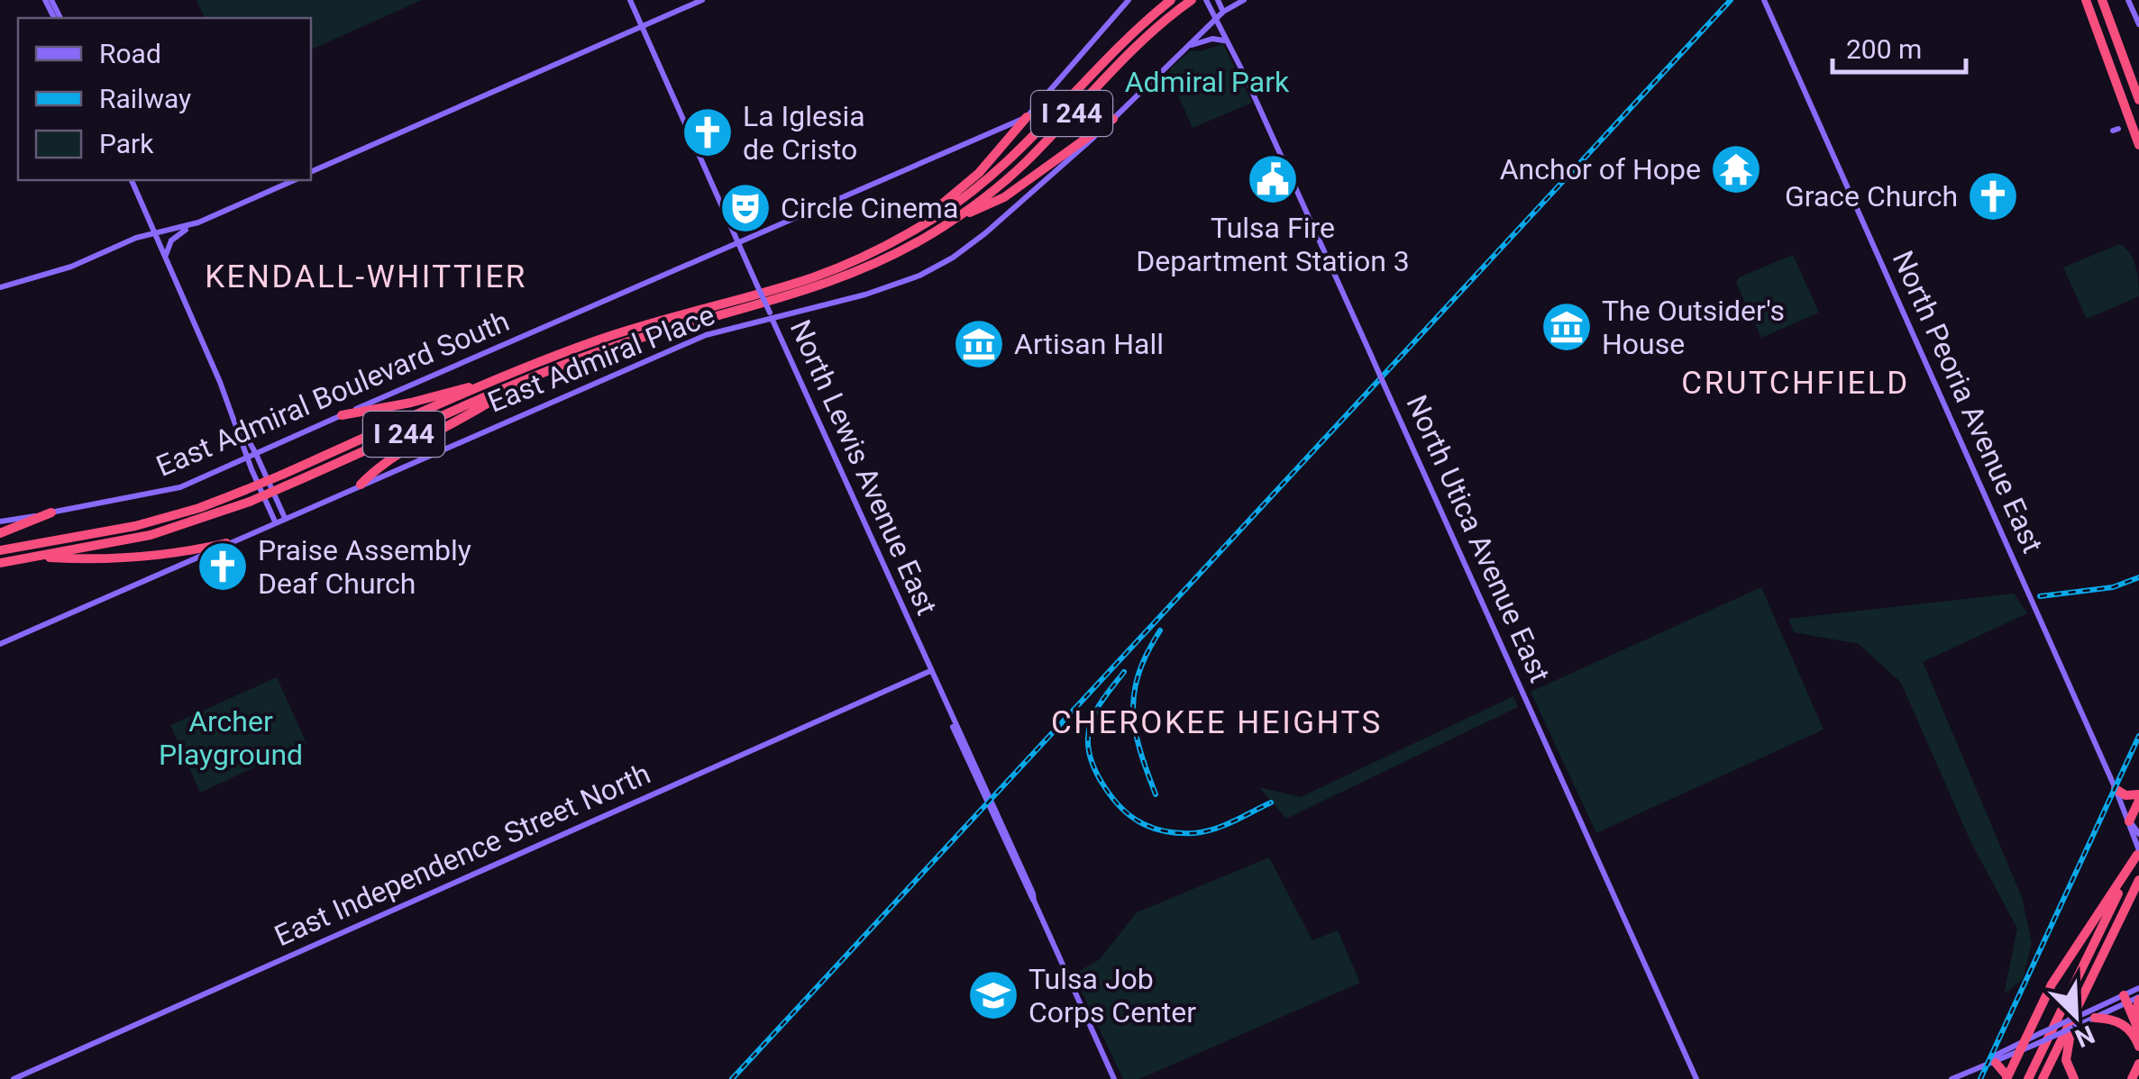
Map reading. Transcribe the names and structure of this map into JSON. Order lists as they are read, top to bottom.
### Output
{
  "streets": {
    "highway": ["I 244"],
    "main road": [
      "East Admiral Place",
      "East Admiral Boulevard South",
      "North Peoria Avenue East",
      "North Lewis Avenue East",
      "North Utica Avenue East",
      "East Independence Street North"
    ]
  },
  "crossings": [
    ["East Admiral Place", "North Lewis Avenue East"],
    ["East Admiral Place", "North Utica Avenue East"],
    ["East Admiral Boulevard South", "North Lewis Avenue East"],
    ["North Lewis Avenue East", "East Independence Street North"]
  ],
  "districts": ["KENDALL-WHITTIER", "CRUTCHFIELD", "CHEROKEE HEIGHTS"],
  "parks": ["Admiral Park", "Archer Playground"],
  "places": {
    "church": ["La Iglesia de Cristo", "Grace Church", "Praise Assembly Deaf Church"],
    "temple": ["Anchor of Hope"],
    "public building": ["Tulsa Fire Department Station 3"],
    "theatre": ["Circle Cinema"],
    "museum": ["The Outsider's House", "Artisan Hall"],
    "school or university": ["Tulsa Job Corps Center"]
  },
  "legend": ["Road", "Railway", "Park"],
  "scale_bar": "200 m",
  "north": "bottom right"
}
